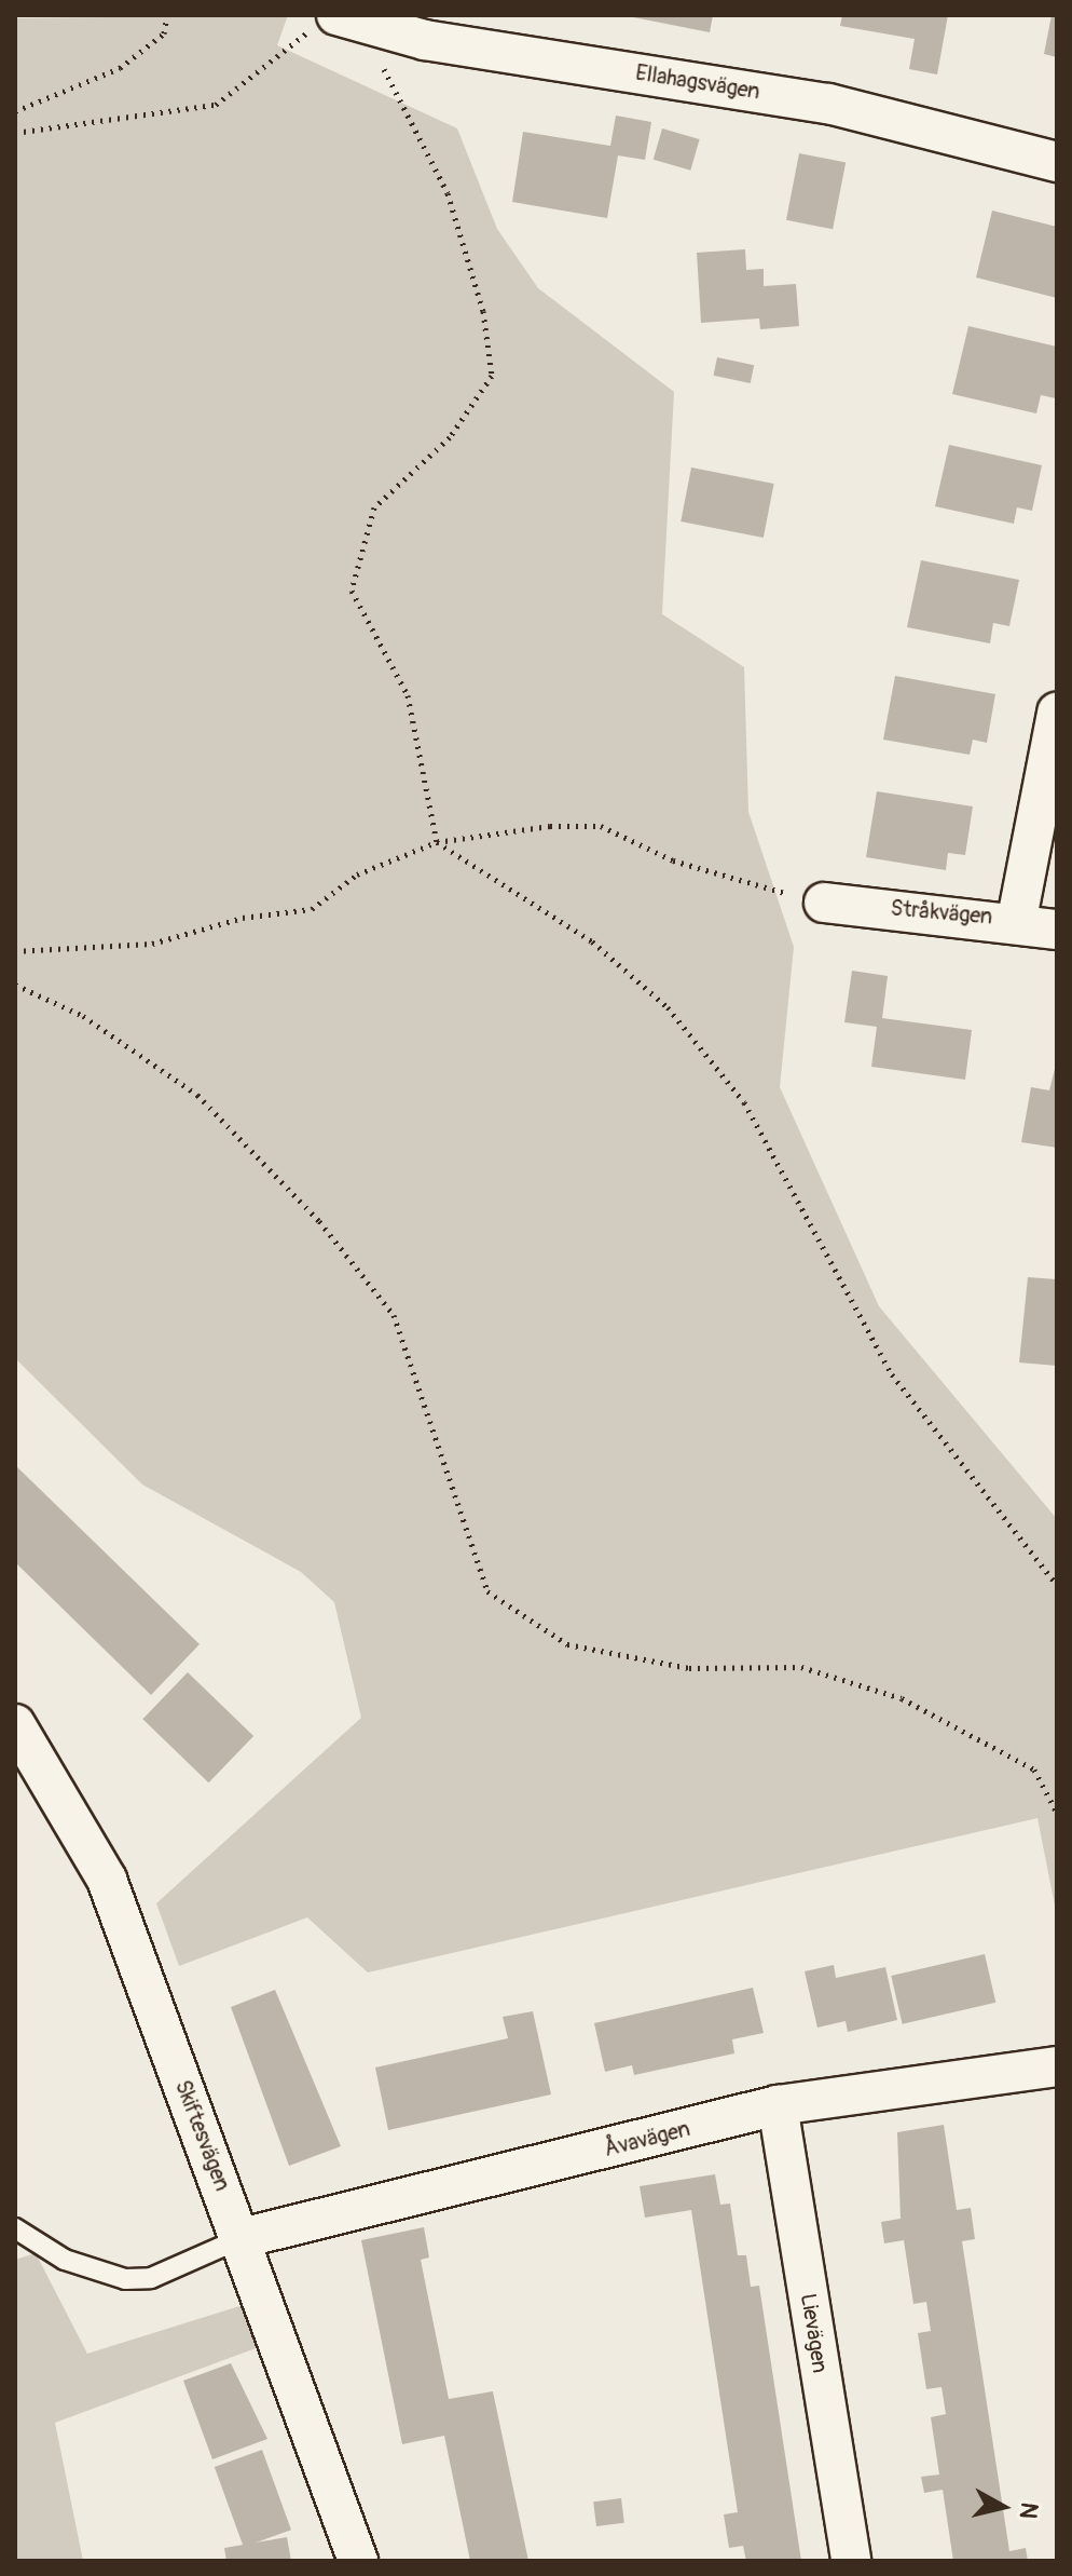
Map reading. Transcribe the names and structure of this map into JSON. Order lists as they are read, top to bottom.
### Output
{
  "streets": {
    "street": [
      "Ellahagsvägen",
      "Stråkvägen",
      "Skiftesvägen",
      "Åvavägen",
      "Lievägen"
    ]
  },
  "crossings": [
    ["Skiftesvägen", "Åvavägen"],
    ["Åvavägen", "Lievägen"]
  ],
  "north": "right"
}
